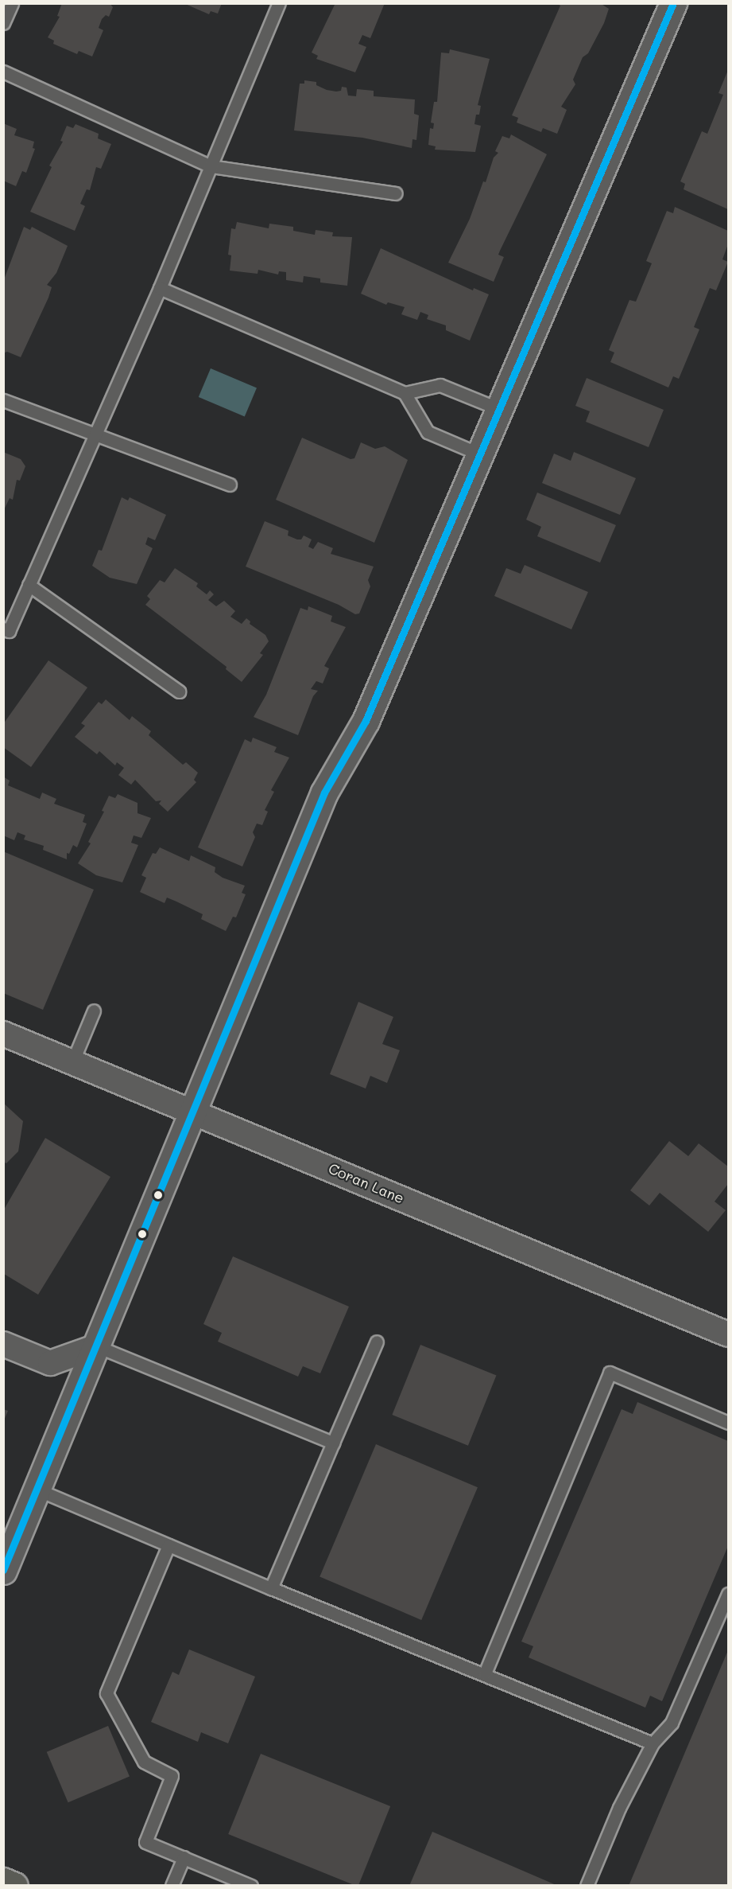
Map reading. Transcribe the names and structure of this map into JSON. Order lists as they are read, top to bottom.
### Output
{
  "streets": {
    "street": ["Coran Lane"]
  }
}
